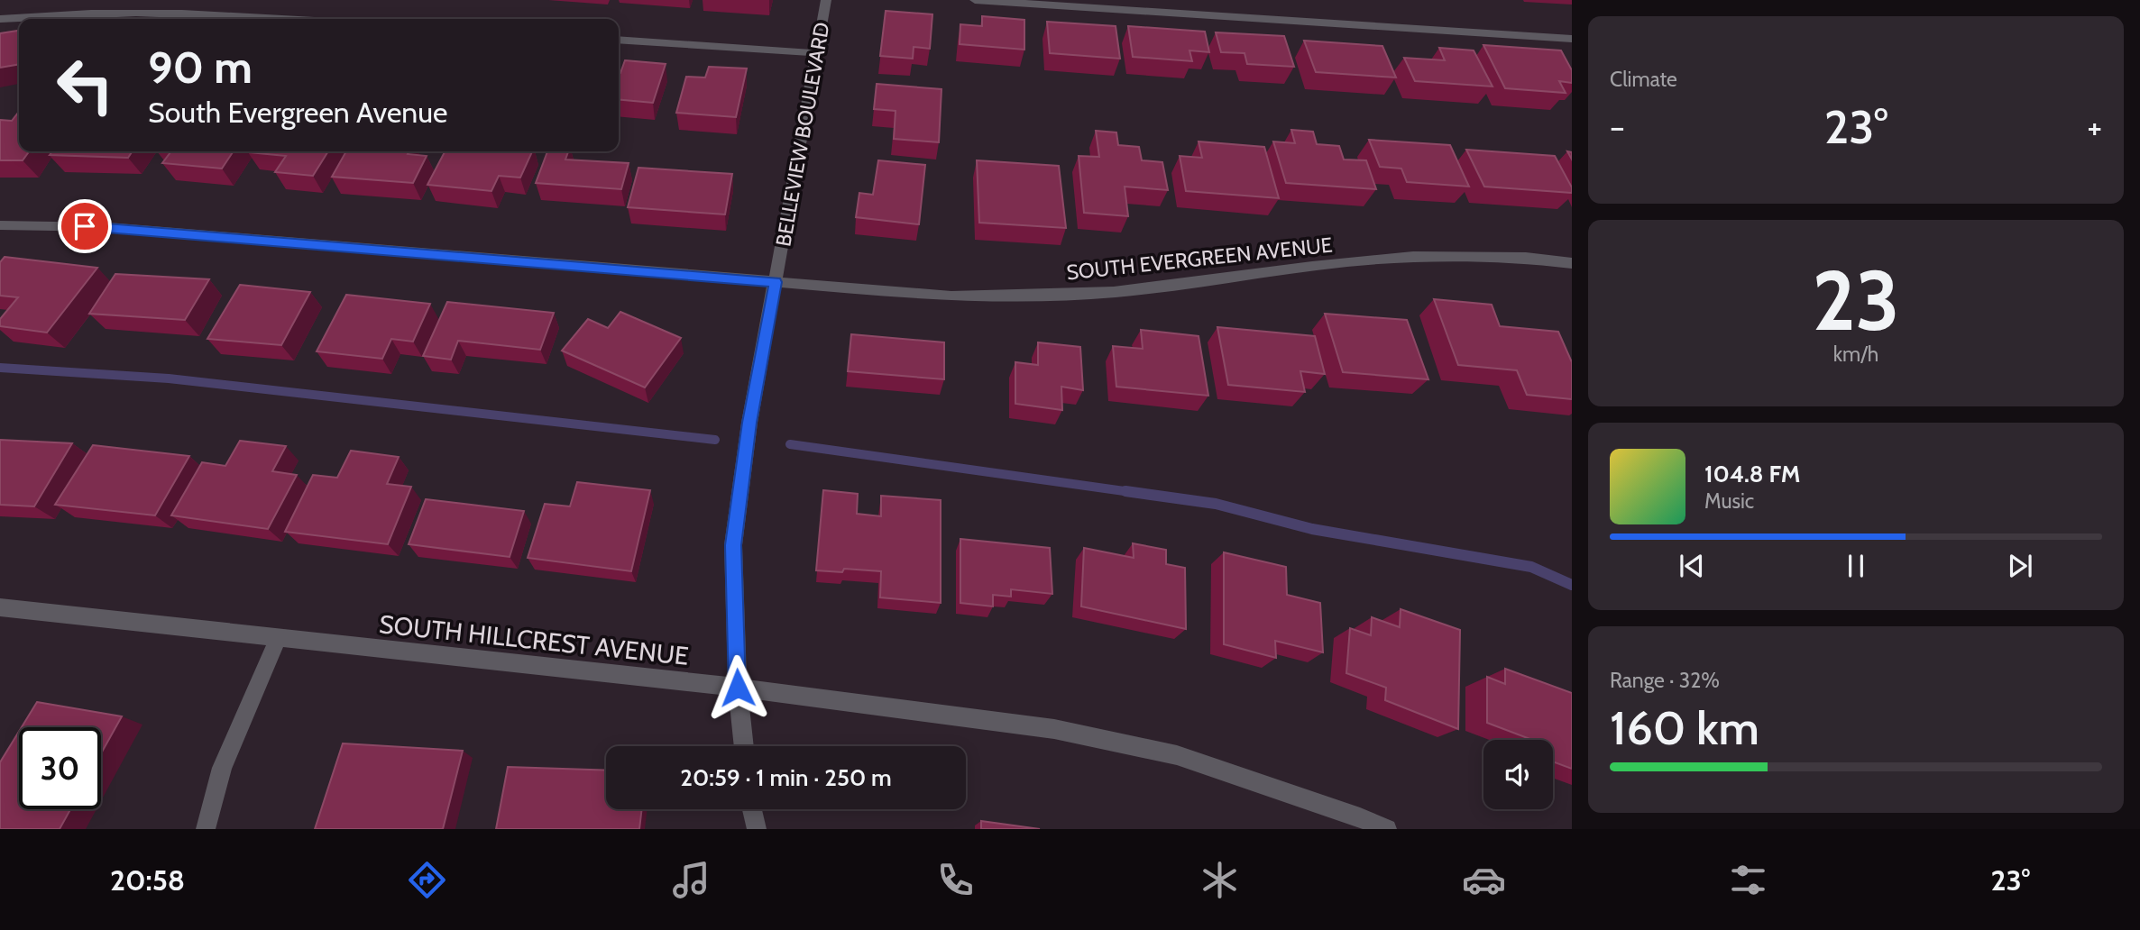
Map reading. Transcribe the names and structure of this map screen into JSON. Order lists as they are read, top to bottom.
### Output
{
  "streets": {
    "street": ["BELLEVIEW BOULEVARD", "SOUTH EVERGREEN AVENUE", "SOUTH HILLCREST AVENUE"]
  },
  "crossings": [
    ["BELLEVIEW BOULEVARD", "SOUTH EVERGREEN AVENUE"],
    ["BELLEVIEW BOULEVARD", "SOUTH HILLCREST AVENUE"]
  ],
  "page": {
    "tile": [
      "Climate",
      ["23", "km/h"],
      ["Range · 32%", "160 km"]
    ],
    "turn": ["90 m", "South Evergreen Avenue"],
    "heat": ["−", "23°", "+"],
    "song": ["104.8 FM", "Music"],
    "limit": "30",
    "trip": "20:59 · 1 min · 250 m",
    "tabs": ["20:58", "23°"]
  }
}
